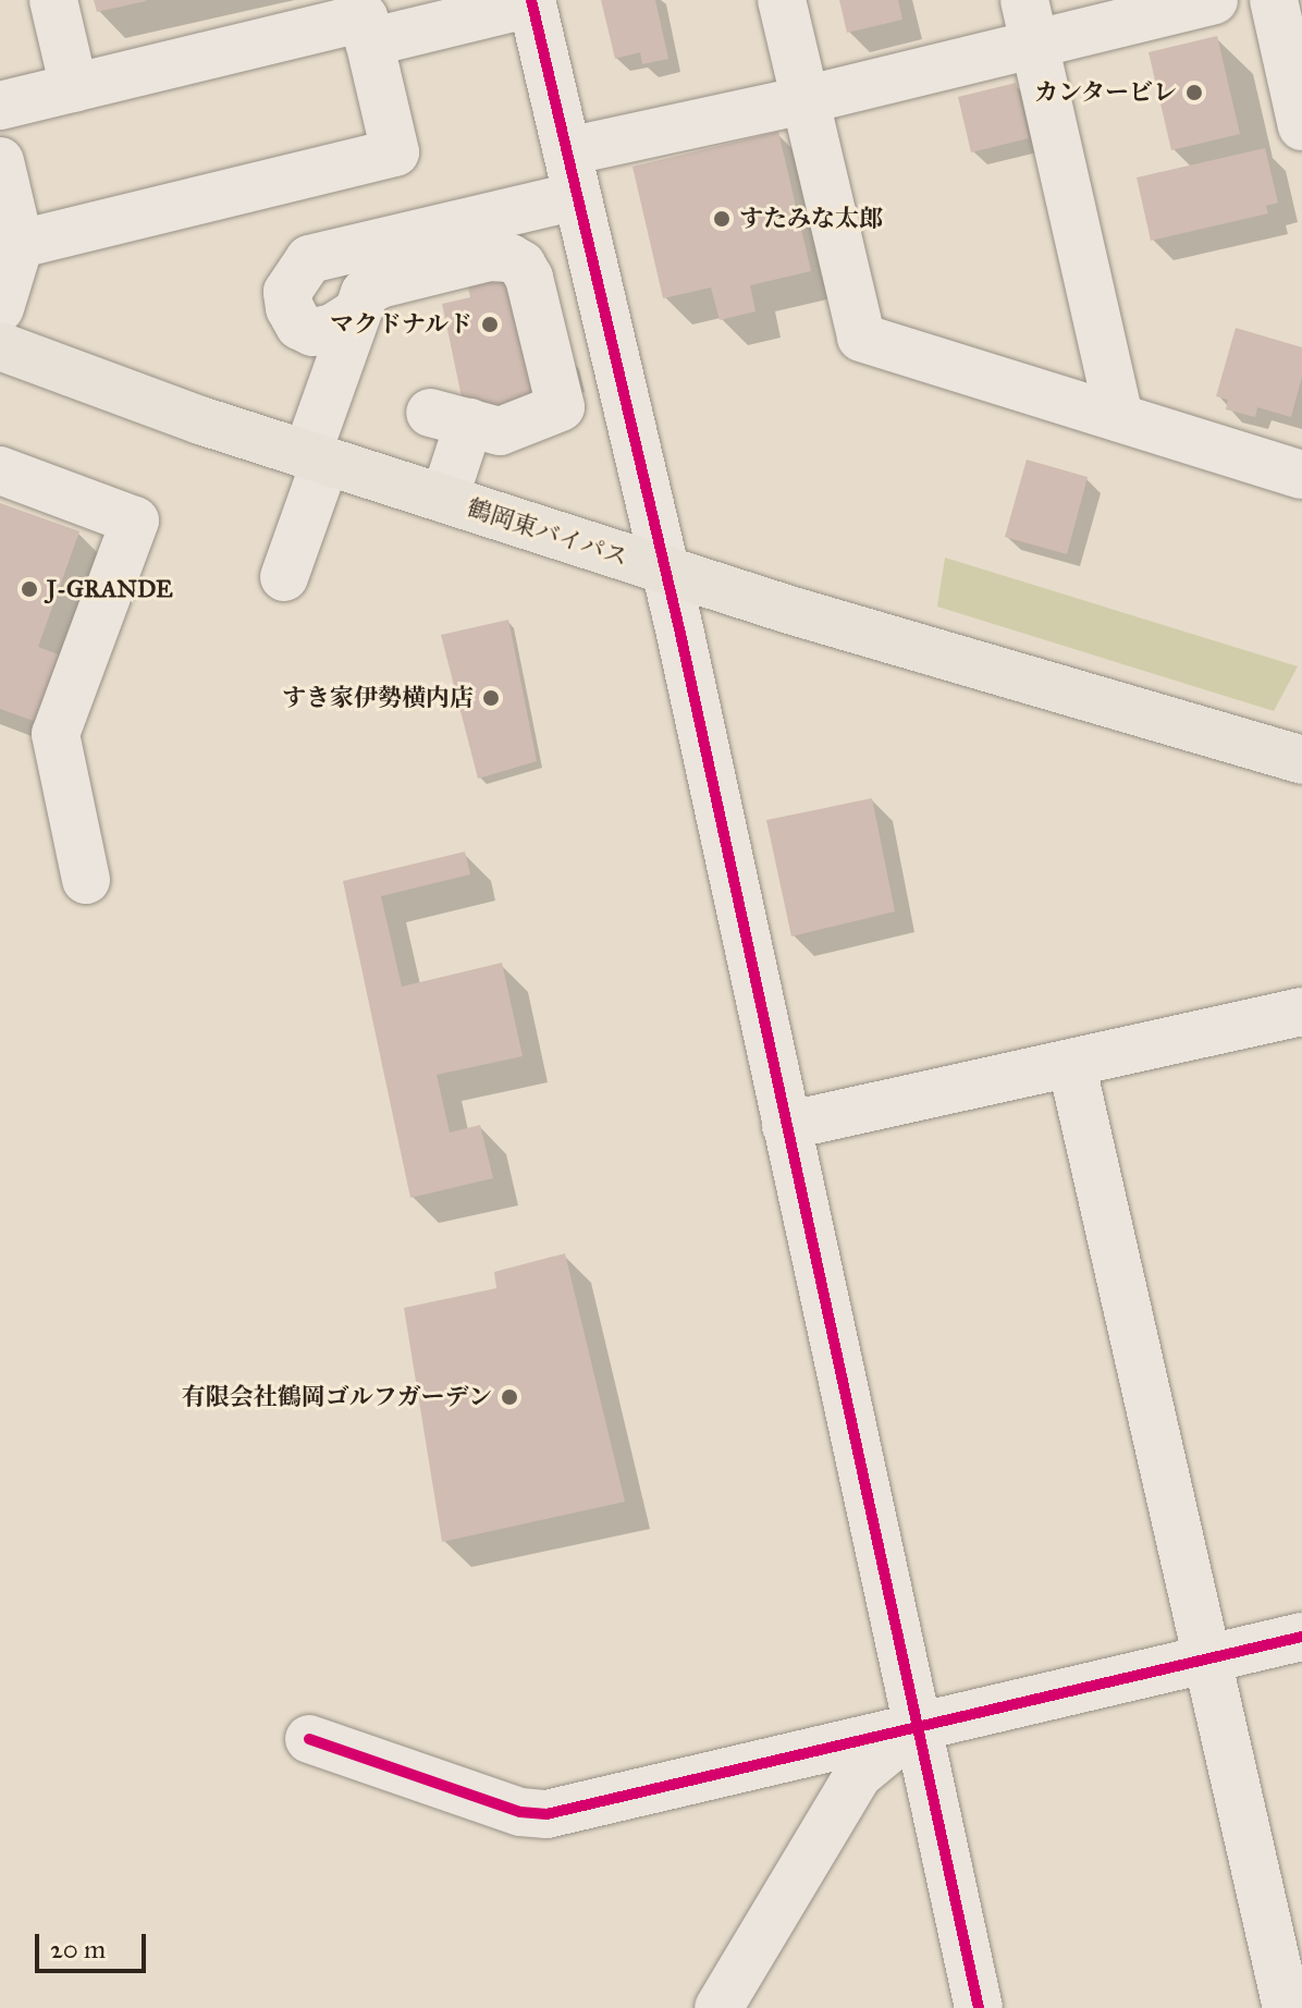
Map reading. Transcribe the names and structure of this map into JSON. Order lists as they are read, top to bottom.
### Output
{
  "streets": {
    "highway": ["鶴岡東バイパス"]
  },
  "places": [
    "カンタービレ",
    "すたみな太郎",
    "マクドナルド",
    "J-GRANDE",
    "すき家伊勢横内店",
    "有限会社鶴岡ゴルフガーデン"
  ],
  "scale_bar": "20 m"
}
